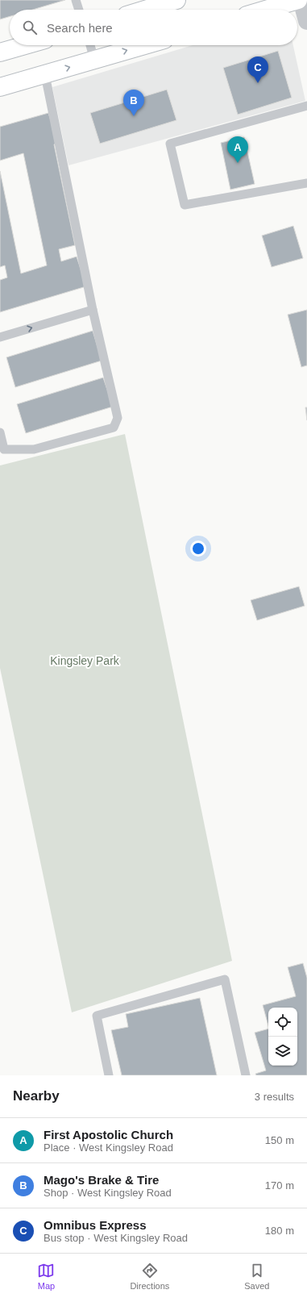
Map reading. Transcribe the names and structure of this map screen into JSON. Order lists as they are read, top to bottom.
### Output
{
  "parks": ["Kingsley Park"],
  "page": {
    "search": "Search here",
    "pins": ["C", "B", "A"],
    "heading": ["Nearby", "3 results"],
    "list": [
      {
        "mark": "A",
        "name": "First Apostolic Church",
        "note": "Place · West Kingsley Road",
        "value": "150 m"
      },
      {
        "mark": "B",
        "name": "Mago's Brake & Tire",
        "note": "Shop · West Kingsley Road",
        "value": "170 m"
      },
      {
        "mark": "C",
        "name": "Omnibus Express",
        "note": "Bus stop · West Kingsley Road",
        "value": "180 m"
      }
    ],
    "nav": ["Map", "Directions", "Saved"]
  }
}
